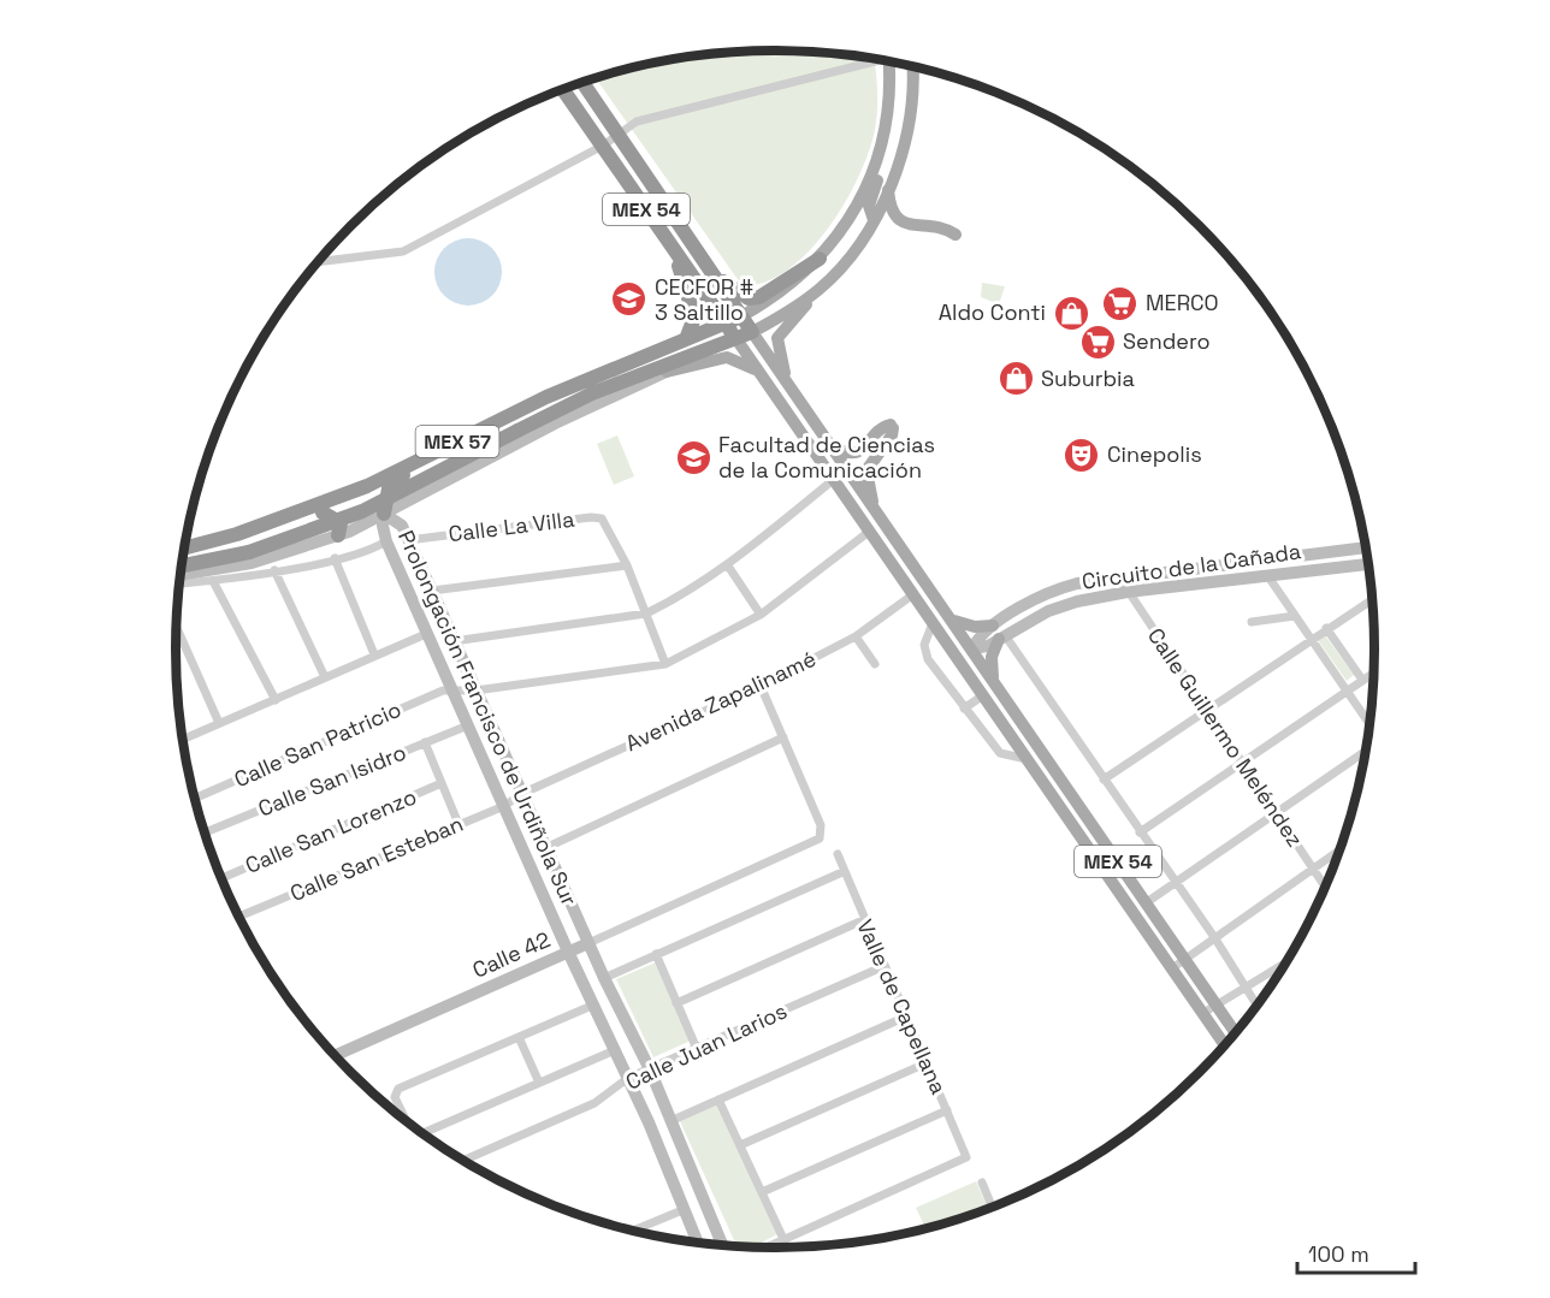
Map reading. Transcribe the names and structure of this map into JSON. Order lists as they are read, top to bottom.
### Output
{
  "streets": {
    "highway": ["MEX 54", "MEX 57"],
    "street": [
      "Calle La Villa",
      "Circuito de la Cañada",
      "Avenida Zapalinamé",
      "Prolongación Francisco de Urdiñola Sur",
      "Calle Guillermo Meléndez",
      "Calle San Patricio",
      "Calle San Isidro",
      "Calle San Lorenzo",
      "Calle San Esteban",
      "Calle 42",
      "Valle de Capellana",
      "Calle Juan Larios"
    ]
  },
  "crossings": [
    ["MEX 54", "MEX 57"],
    ["MEX 54", "Circuito de la Cañada"],
    ["MEX 54", "Avenida Zapalinamé"],
    ["Calle La Villa", "Prolongación Francisco de Urdiñola Sur"],
    ["Circuito de la Cañada", "Calle Guillermo Meléndez"],
    ["Avenida Zapalinamé", "Prolongación Francisco de Urdiñola Sur"],
    ["Avenida Zapalinamé", "Calle San Esteban"],
    ["Prolongación Francisco de Urdiñola Sur", "Calle San Patricio"],
    ["Prolongación Francisco de Urdiñola Sur", "Calle San Isidro"],
    ["Prolongación Francisco de Urdiñola Sur", "Calle San Esteban"],
    ["Prolongación Francisco de Urdiñola Sur", "Calle 42"],
    ["Prolongación Francisco de Urdiñola Sur", "Calle Juan Larios"],
    ["Valle de Capellana", "Calle Juan Larios"]
  ],
  "places": {
    "school or university": ["CECFOR # 3 Saltillo", "Facultad de Ciencias de la Comunicación"],
    "supermarket": ["MERCO", "Sendero"],
    "shop": ["Aldo Conti", "Suburbia"],
    "theatre": ["Cinepolis"]
  },
  "scale_bar": "100 m"
}
